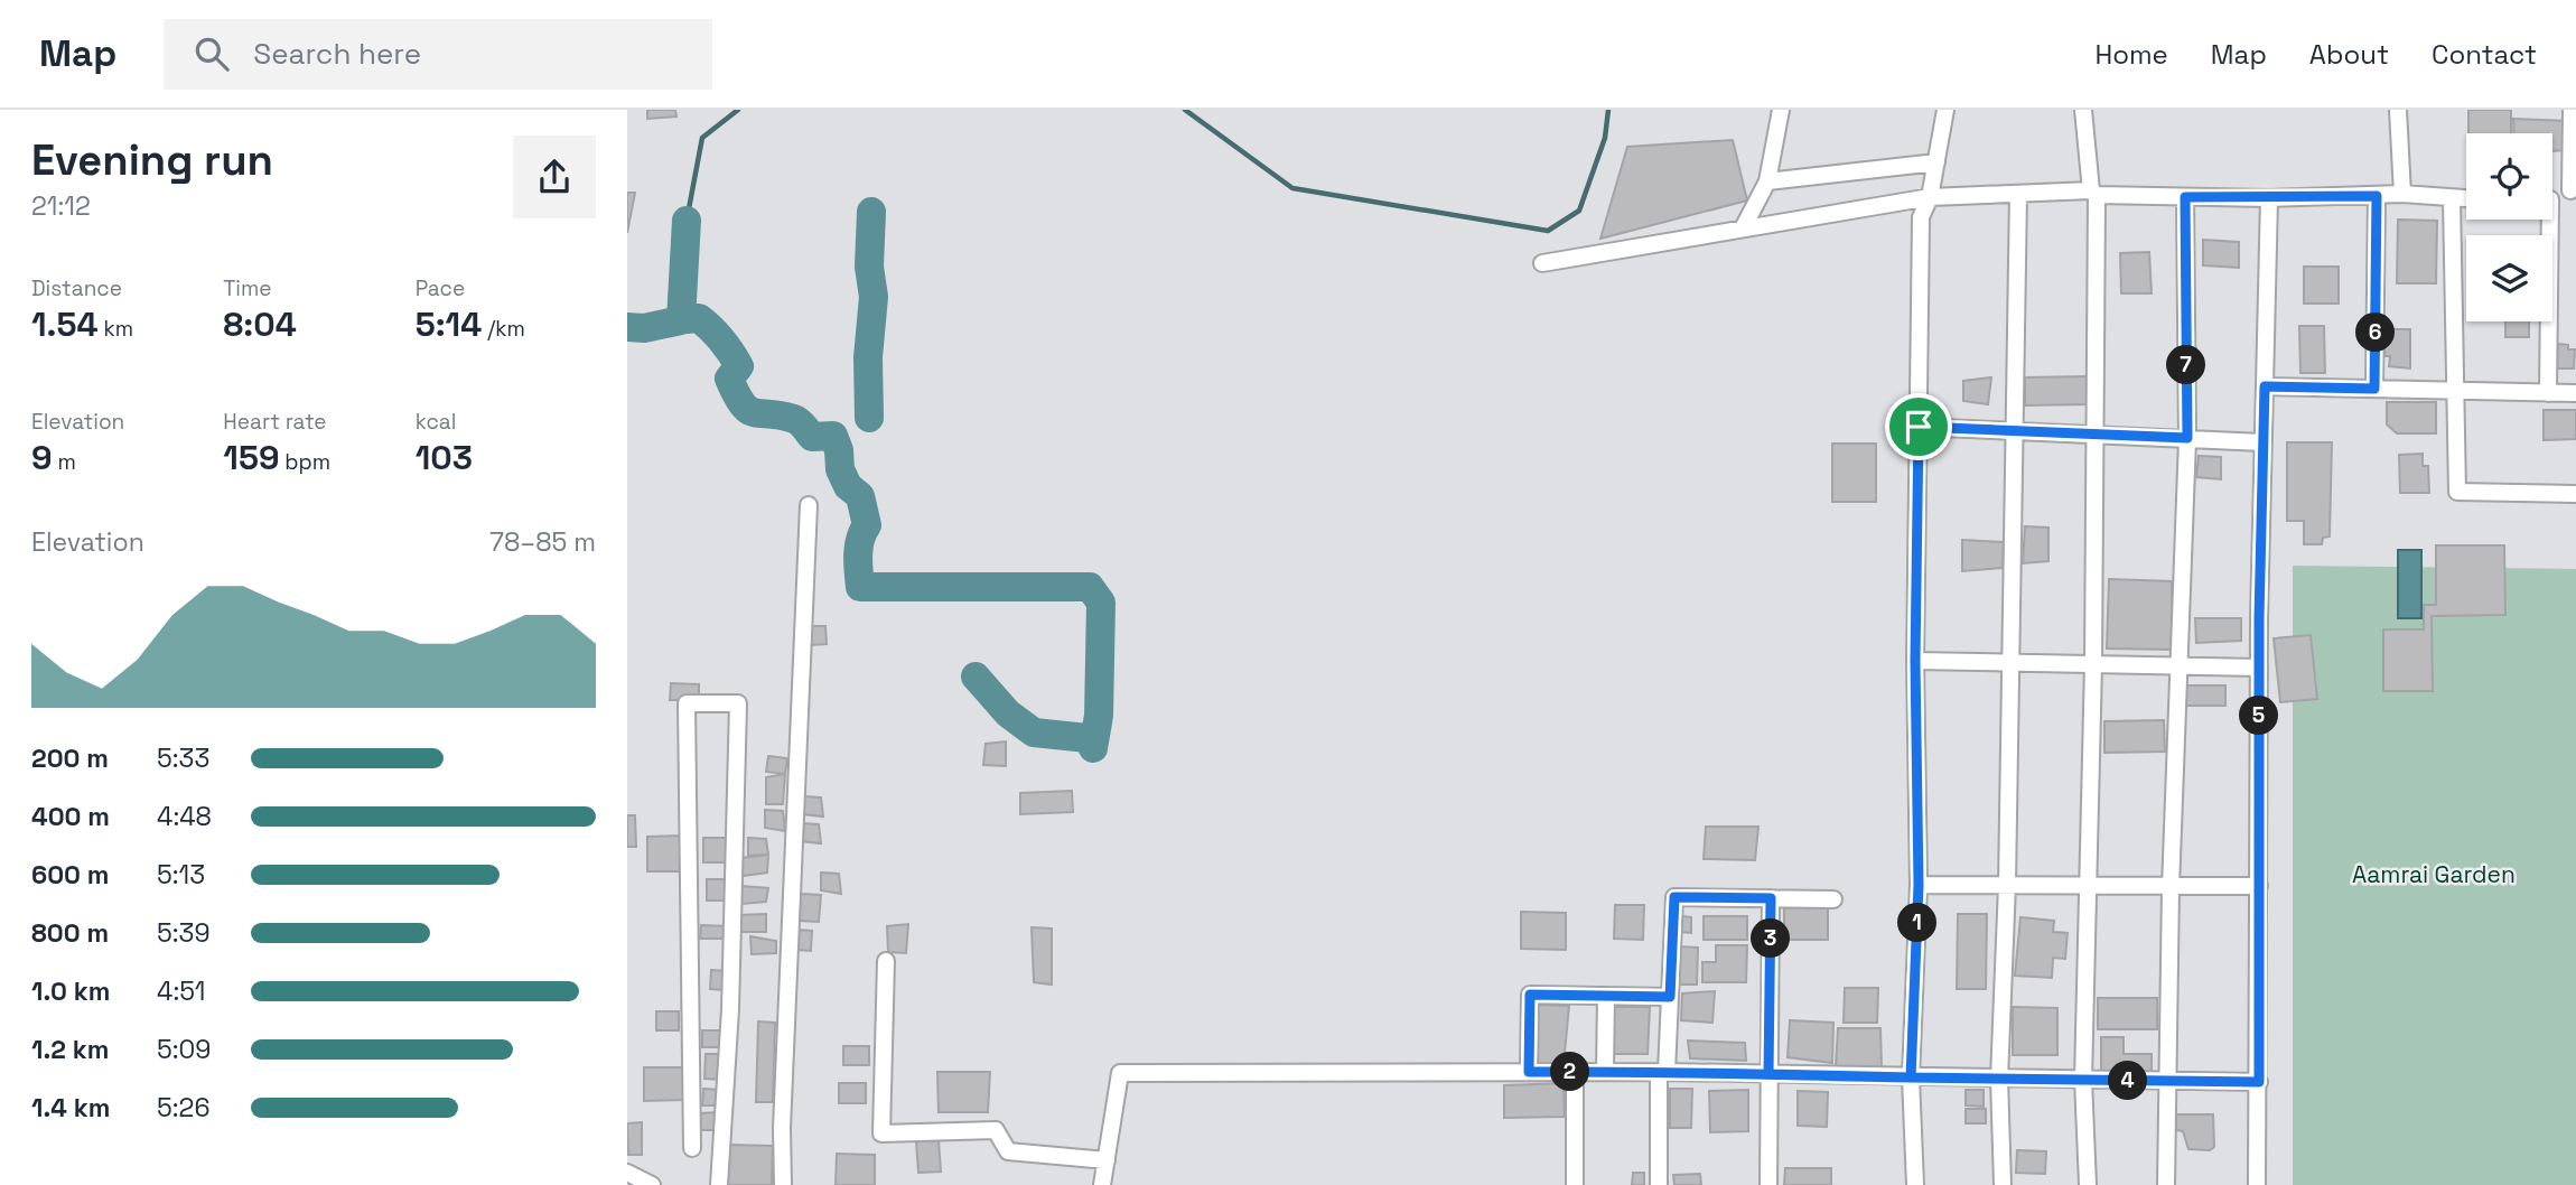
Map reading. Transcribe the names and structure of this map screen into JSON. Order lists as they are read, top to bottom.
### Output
{
  "parks": ["Aamrai Garden"],
  "page": {
    "header": "Map",
    "search": "Search here",
    "nav": [
      "Home",
      "Map",
      "About",
      "Contact"
    ],
    "heading": ["Evening run", "21:12"],
    "stats": [
      ["Distance", "1.54 km"],
      ["Time", "8:04"],
      ["Pace", "5:14 /km"],
      ["Elevation", "9 m"],
      ["Heart rate", "159 bpm"],
      ["kcal", "103"]
    ],
    "pins": [
      "6",
      "7",
      "5",
      "1",
      "3",
      "2",
      "4"
    ],
    "chart": ["Elevation", "78–85 m"],
    "list": [
      {
        "name": "200 m",
        "note": "5:33"
      },
      {
        "name": "400 m",
        "note": "4:48"
      },
      {
        "name": "600 m",
        "note": "5:13"
      },
      {
        "name": "800 m",
        "note": "5:39"
      },
      {
        "name": "1.0 km",
        "note": "4:51"
      },
      {
        "name": "1.2 km",
        "note": "5:09"
      },
      {
        "name": "1.4 km",
        "note": "5:26"
      }
    ]
  }
}
